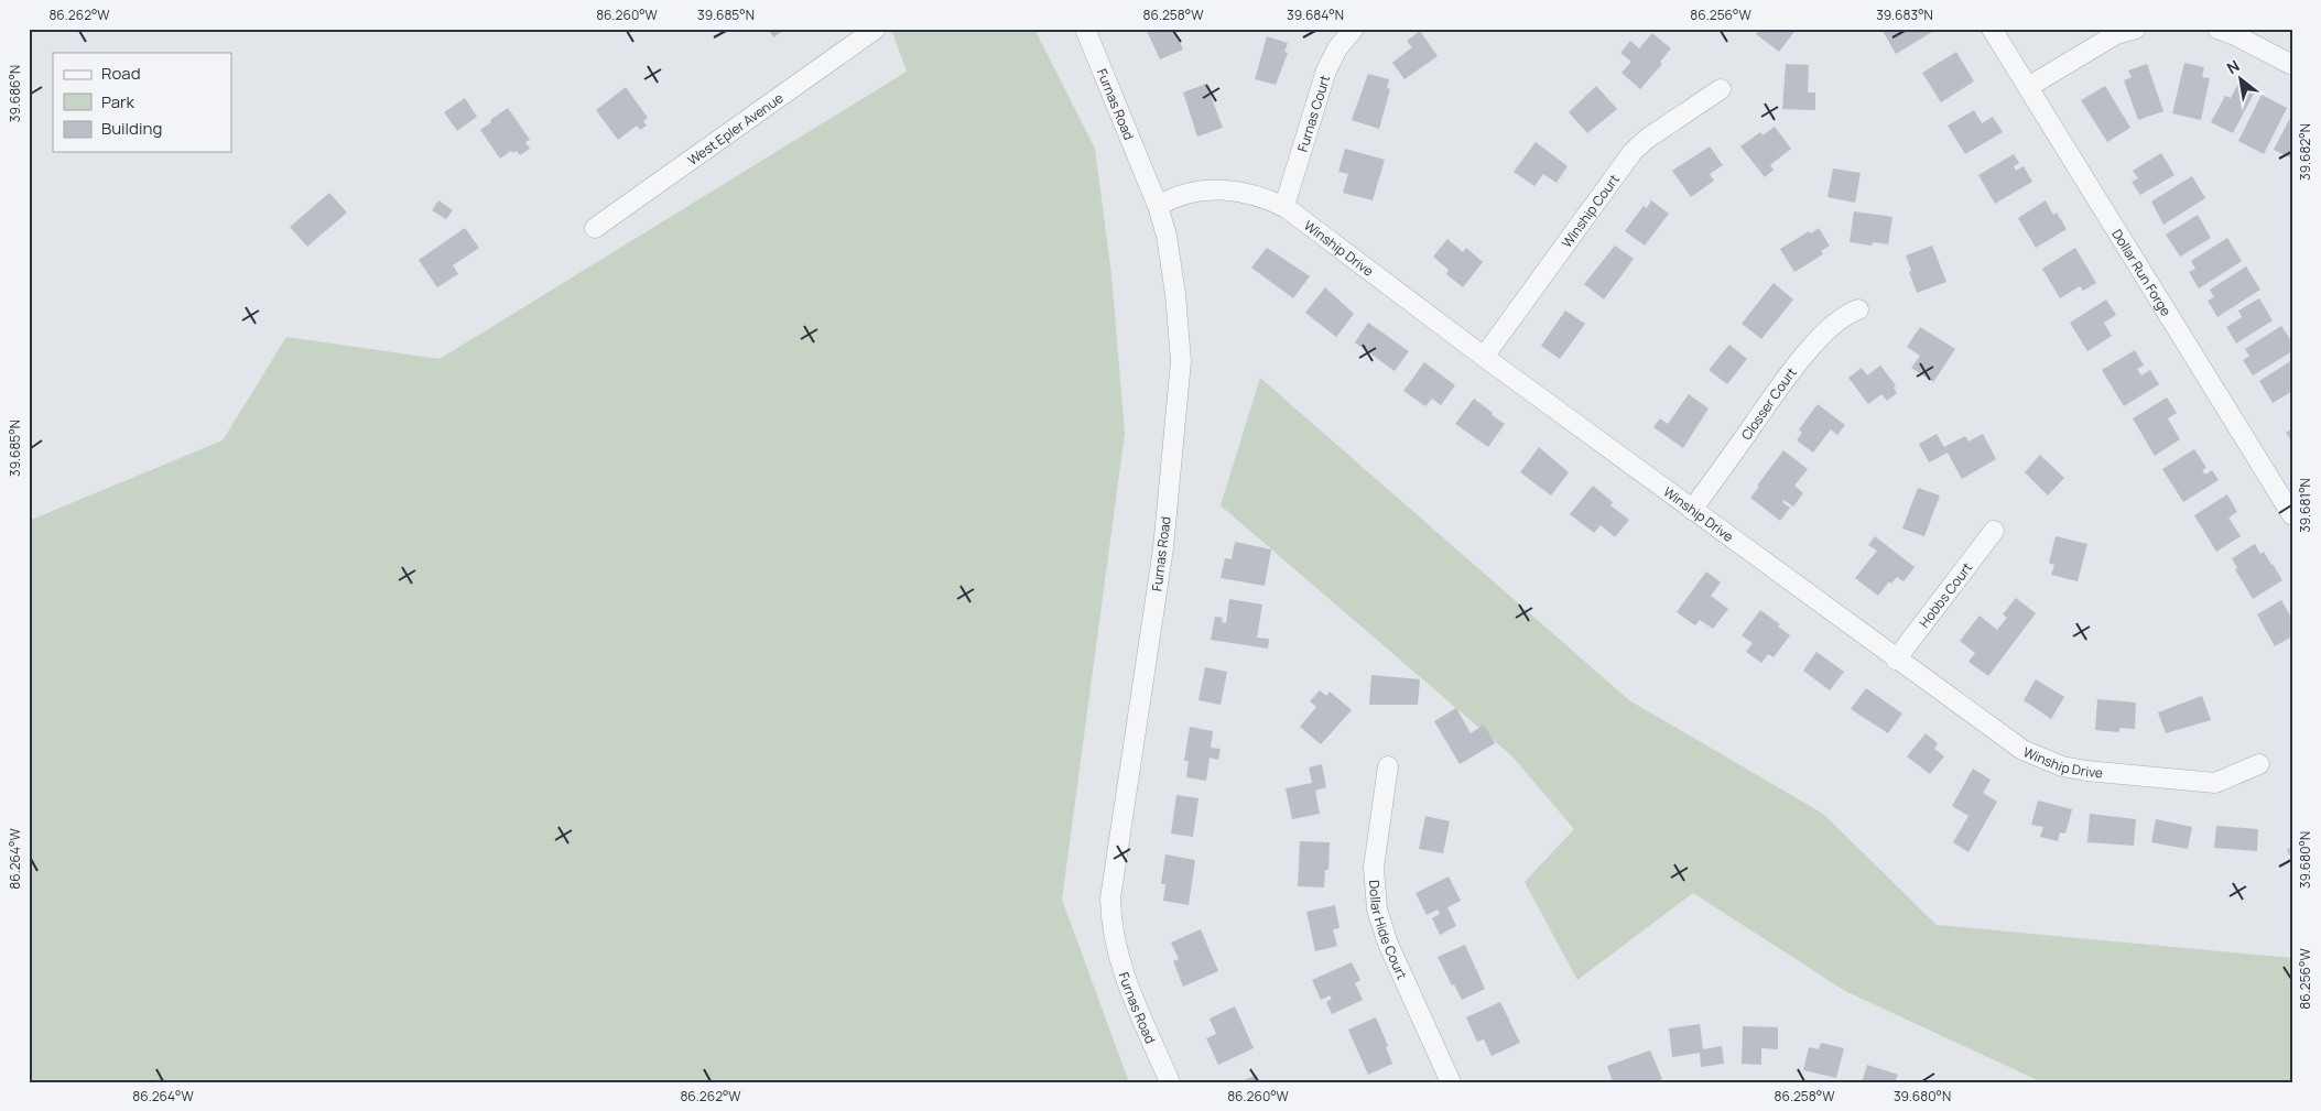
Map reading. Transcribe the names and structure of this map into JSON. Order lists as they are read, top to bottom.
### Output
{
  "streets": {
    "street": [
      "Furnas Road",
      "Furnas Court",
      "West Epler Avenue",
      "Winship Court",
      "Winship Drive",
      "Dollar Run Forge",
      "Closser Court",
      "Hobbs Court",
      "Dollar Hide Court"
    ]
  },
  "crossings": [
    ["Furnas Road", "Winship Drive"],
    ["Furnas Court", "Winship Drive"],
    ["Winship Court", "Winship Drive"],
    ["Winship Drive", "Closser Court"],
    ["Winship Drive", "Hobbs Court"]
  ],
  "legend": ["Road", "Park", "Building"],
  "north": "top left",
  "coordinates": [
    "86.262°W",
    "86.260°W",
    "39.685°N",
    "86.258°W",
    "39.684°N",
    "86.256°W",
    "39.683°N",
    "39.686°N",
    "39.682°N",
    "39.681°N",
    "86.264°W",
    "39.680°N"
  ]
}
